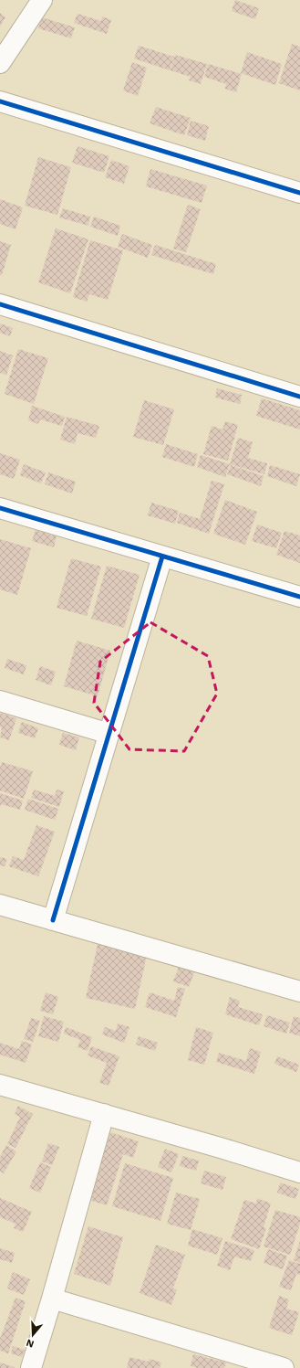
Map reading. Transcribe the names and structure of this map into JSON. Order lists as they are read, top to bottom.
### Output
{
  "north": "bottom"
}
